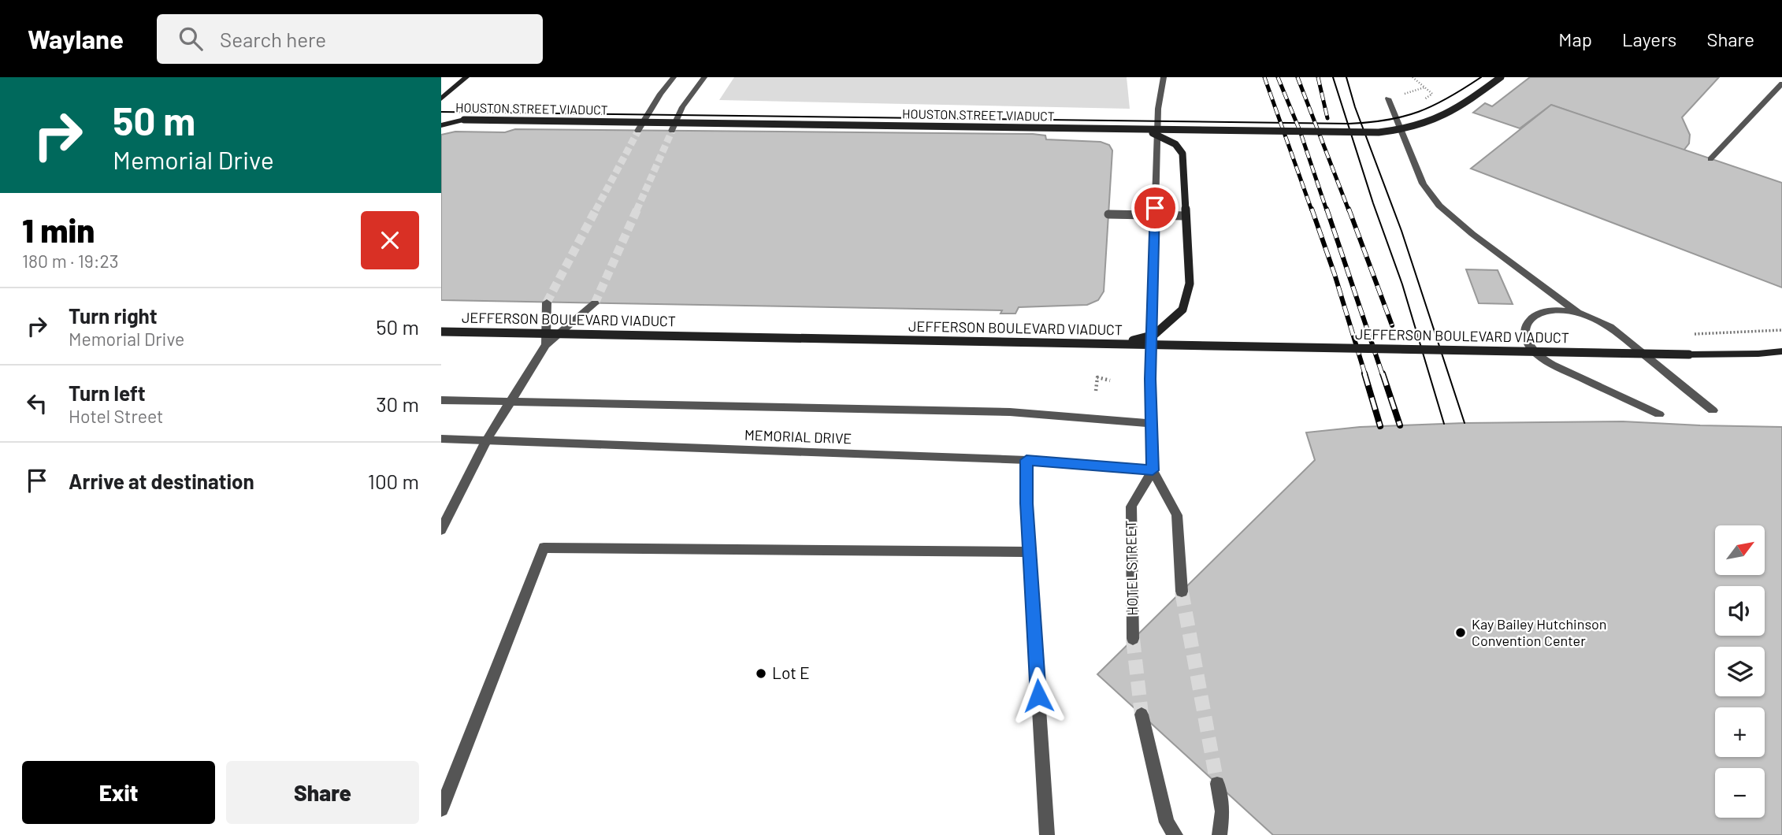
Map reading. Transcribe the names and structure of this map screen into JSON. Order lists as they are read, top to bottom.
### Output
{
  "streets": {
    "main road": ["HOUSTON STREET VIADUCT", "JEFFERSON BOULEVARD VIADUCT"],
    "street": ["MEMORIAL DRIVE", "HOTEL STREET"]
  },
  "crossings": [
    ["MEMORIAL DRIVE", "HOTEL STREET"]
  ],
  "places": ["Kay Bailey Hutchinson Convention Center", "Lot E"],
  "north": "top right",
  "page": {
    "header": "Waylane",
    "search": "Search here",
    "nav": ["Map", "Layers", "Share"],
    "turn": ["50 m", "Memorial Drive"],
    "heading": ["1 min", "180 m · 19:23"],
    "list": [
      {
        "name": "Turn right",
        "note": "Memorial Drive",
        "value": "50 m"
      },
      {
        "name": "Turn left",
        "note": "Hotel Street",
        "value": "30 m"
      },
      {
        "name": "Arrive at destination",
        "value": "100 m"
      }
    ],
    "map_buttons": ["+", "−"],
    "buttons": ["Exit", "Share"]
  }
}
